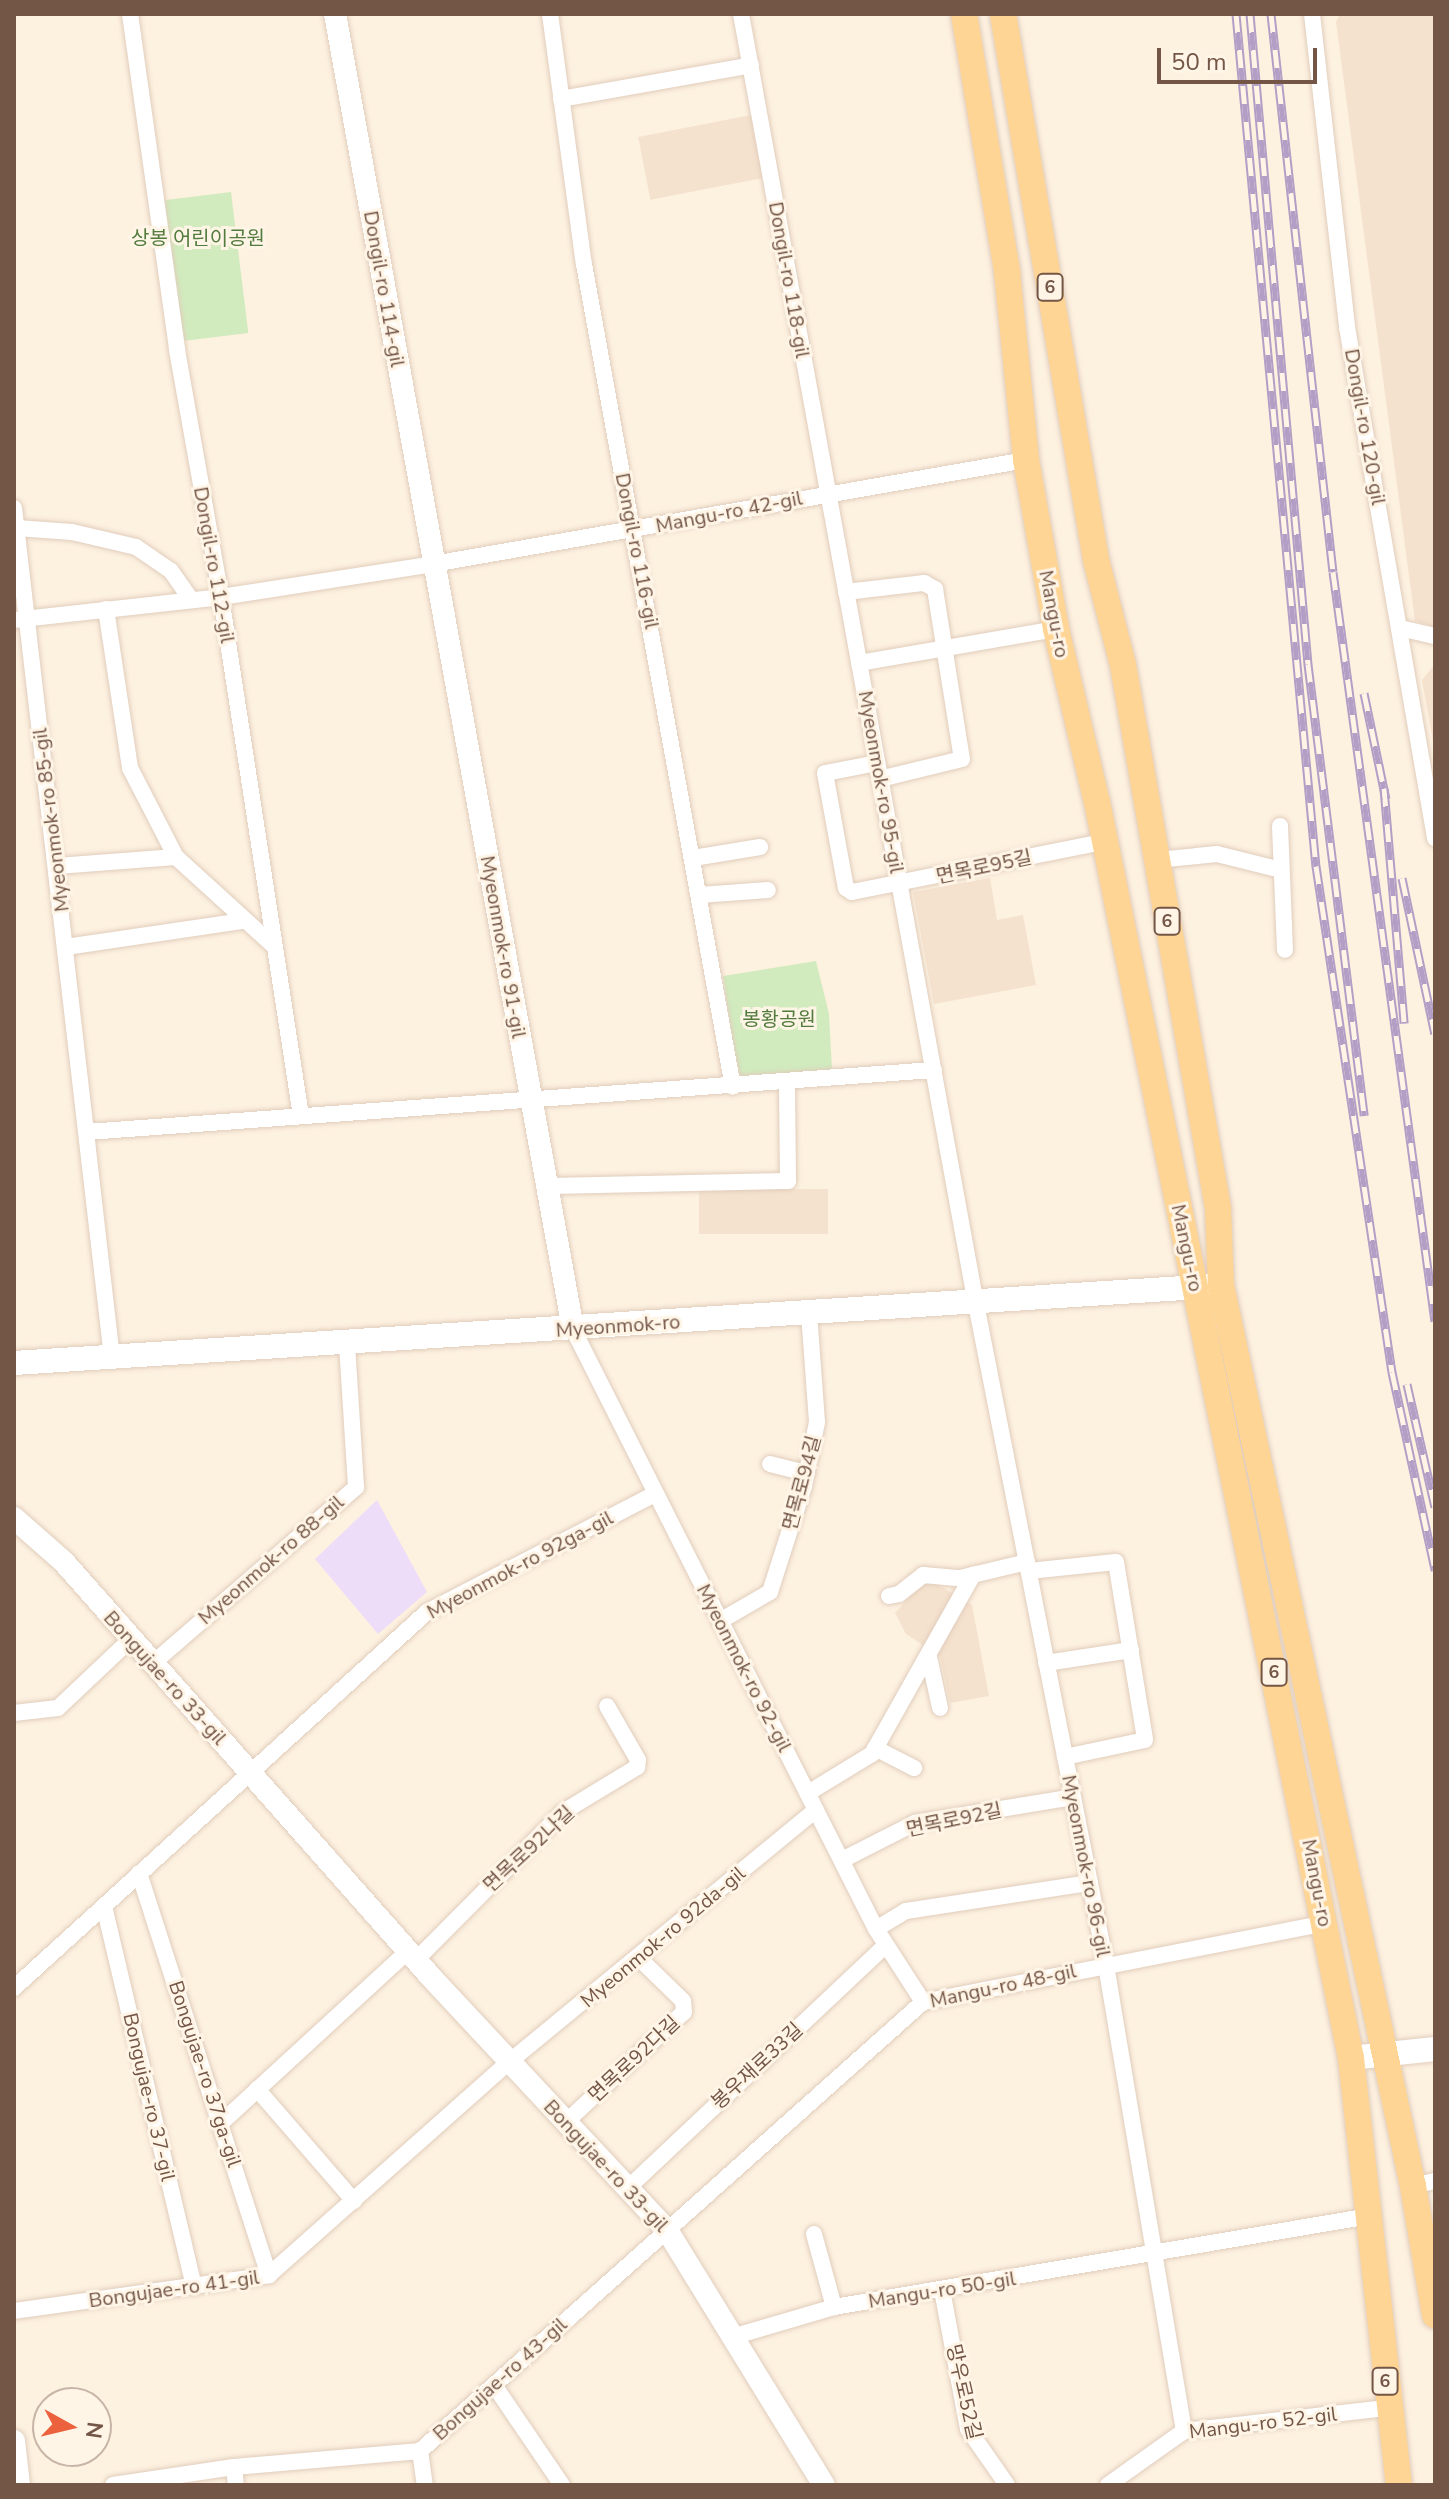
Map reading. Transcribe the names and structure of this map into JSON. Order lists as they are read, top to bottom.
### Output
{
  "streets": {
    "main road": ["6", "Mangu-ro", "Myeonmok-ro"],
    "street": [
      "Dongil-ro 118-gil",
      "Dongil-ro 114-gil",
      "Dongil-ro 120-gil",
      "Mangu-ro 42-gil",
      "Dongil-ro 116-gil",
      "Dongil-ro 112-gil",
      "Myeonmok-ro 95-gil",
      "Myeonmok-ro 85-gil",
      "면목로95길",
      "Myeonmok-ro 91-gil",
      "면목로94길",
      "Myeonmok-ro 88-gil",
      "Myeonmok-ro 92ga-gil",
      "Myeonmok-ro 92-gil",
      "Bongujae-ro 33-gil",
      "면목로92길",
      "면목로92나길",
      "Myeonmok-ro 96-gil",
      "Myeonmok-ro 92da-gil",
      "Mangu-ro 48-gil",
      "면목로92다길",
      "봉우재로33길",
      "Bongujae-ro 37ga-gil",
      "Bongujae-ro 37-gil",
      "Bongujae-ro 41-gil",
      "Mangu-ro 50-gil",
      "Bongujae-ro 43-gil",
      "망우로52길",
      "Mangu-ro 52-gil"
    ]
  },
  "crossings": [
    ["Dongil-ro 118-gil", "Mangu-ro 42-gil"],
    ["Dongil-ro 118-gil", "Myeonmok-ro 95-gil"],
    ["Dongil-ro 114-gil", "Mangu-ro 42-gil"],
    ["Dongil-ro 114-gil", "Myeonmok-ro 91-gil"],
    ["Mangu-ro 42-gil", "Dongil-ro 116-gil"],
    ["Mangu-ro 42-gil", "Dongil-ro 112-gil"],
    ["Mangu-ro 42-gil", "Mangu-ro"],
    ["Mangu-ro 42-gil", "Myeonmok-ro 95-gil"],
    ["Mangu-ro 42-gil", "Myeonmok-ro 85-gil"],
    ["Mangu-ro 42-gil", "Myeonmok-ro 91-gil"],
    ["Mangu-ro", "면목로95길"],
    ["Mangu-ro", "Myeonmok-ro"],
    ["Mangu-ro", "Mangu-ro 48-gil"],
    ["Mangu-ro", "Mangu-ro 50-gil"],
    ["Mangu-ro", "Mangu-ro 52-gil"],
    ["Myeonmok-ro 95-gil", "면목로95길"],
    ["Myeonmok-ro 95-gil", "Myeonmok-ro"],
    ["Myeonmok-ro 95-gil", "Myeonmok-ro 96-gil"],
    ["Myeonmok-ro 85-gil", "Myeonmok-ro"],
    ["Myeonmok-ro 91-gil", "Myeonmok-ro"],
    ["Myeonmok-ro 91-gil", "Myeonmok-ro 92-gil"],
    ["Myeonmok-ro", "면목로94길"],
    ["Myeonmok-ro", "Myeonmok-ro 88-gil"],
    ["Myeonmok-ro", "Myeonmok-ro 92-gil"],
    ["Myeonmok-ro", "Myeonmok-ro 96-gil"],
    ["면목로94길", "Myeonmok-ro 92-gil"],
    ["Myeonmok-ro 88-gil", "Bongujae-ro 33-gil"],
    ["Myeonmok-ro 92ga-gil", "Myeonmok-ro 92-gil"],
    ["Myeonmok-ro 92ga-gil", "Bongujae-ro 33-gil"],
    ["Myeonmok-ro 92-gil", "면목로92길"],
    ["Myeonmok-ro 92-gil", "Myeonmok-ro 92da-gil"],
    ["Myeonmok-ro 92-gil", "Mangu-ro 48-gil"],
    ["Myeonmok-ro 92-gil", "봉우재로33길"],
    ["Bongujae-ro 33-gil", "면목로92나길"],
    ["Bongujae-ro 33-gil", "Myeonmok-ro 92da-gil"],
    ["Bongujae-ro 33-gil", "Mangu-ro 48-gil"],
    ["Bongujae-ro 33-gil", "면목로92다길"],
    ["Bongujae-ro 33-gil", "봉우재로33길"],
    ["Bongujae-ro 33-gil", "Bongujae-ro 41-gil"],
    ["Bongujae-ro 33-gil", "Mangu-ro 50-gil"],
    ["Bongujae-ro 33-gil", "Bongujae-ro 43-gil"],
    ["면목로92길", "Myeonmok-ro 96-gil"],
    ["Myeonmok-ro 96-gil", "Mangu-ro 48-gil"],
    ["Myeonmok-ro 96-gil", "Mangu-ro 50-gil"],
    ["Myeonmok-ro 96-gil", "Mangu-ro 52-gil"],
    ["Myeonmok-ro 92da-gil", "면목로92다길"],
    ["Myeonmok-ro 92da-gil", "Bongujae-ro 41-gil"],
    ["Mangu-ro 48-gil", "Bongujae-ro 43-gil"],
    ["Bongujae-ro 37ga-gil", "Bongujae-ro 41-gil"],
    ["Bongujae-ro 37-gil", "Bongujae-ro 41-gil"],
    ["Mangu-ro 50-gil", "망우로52길"]
  ],
  "parks": ["상봉 어린이공원", "봉황공원"],
  "scale_bar": "50 m",
  "north": "right"
}
